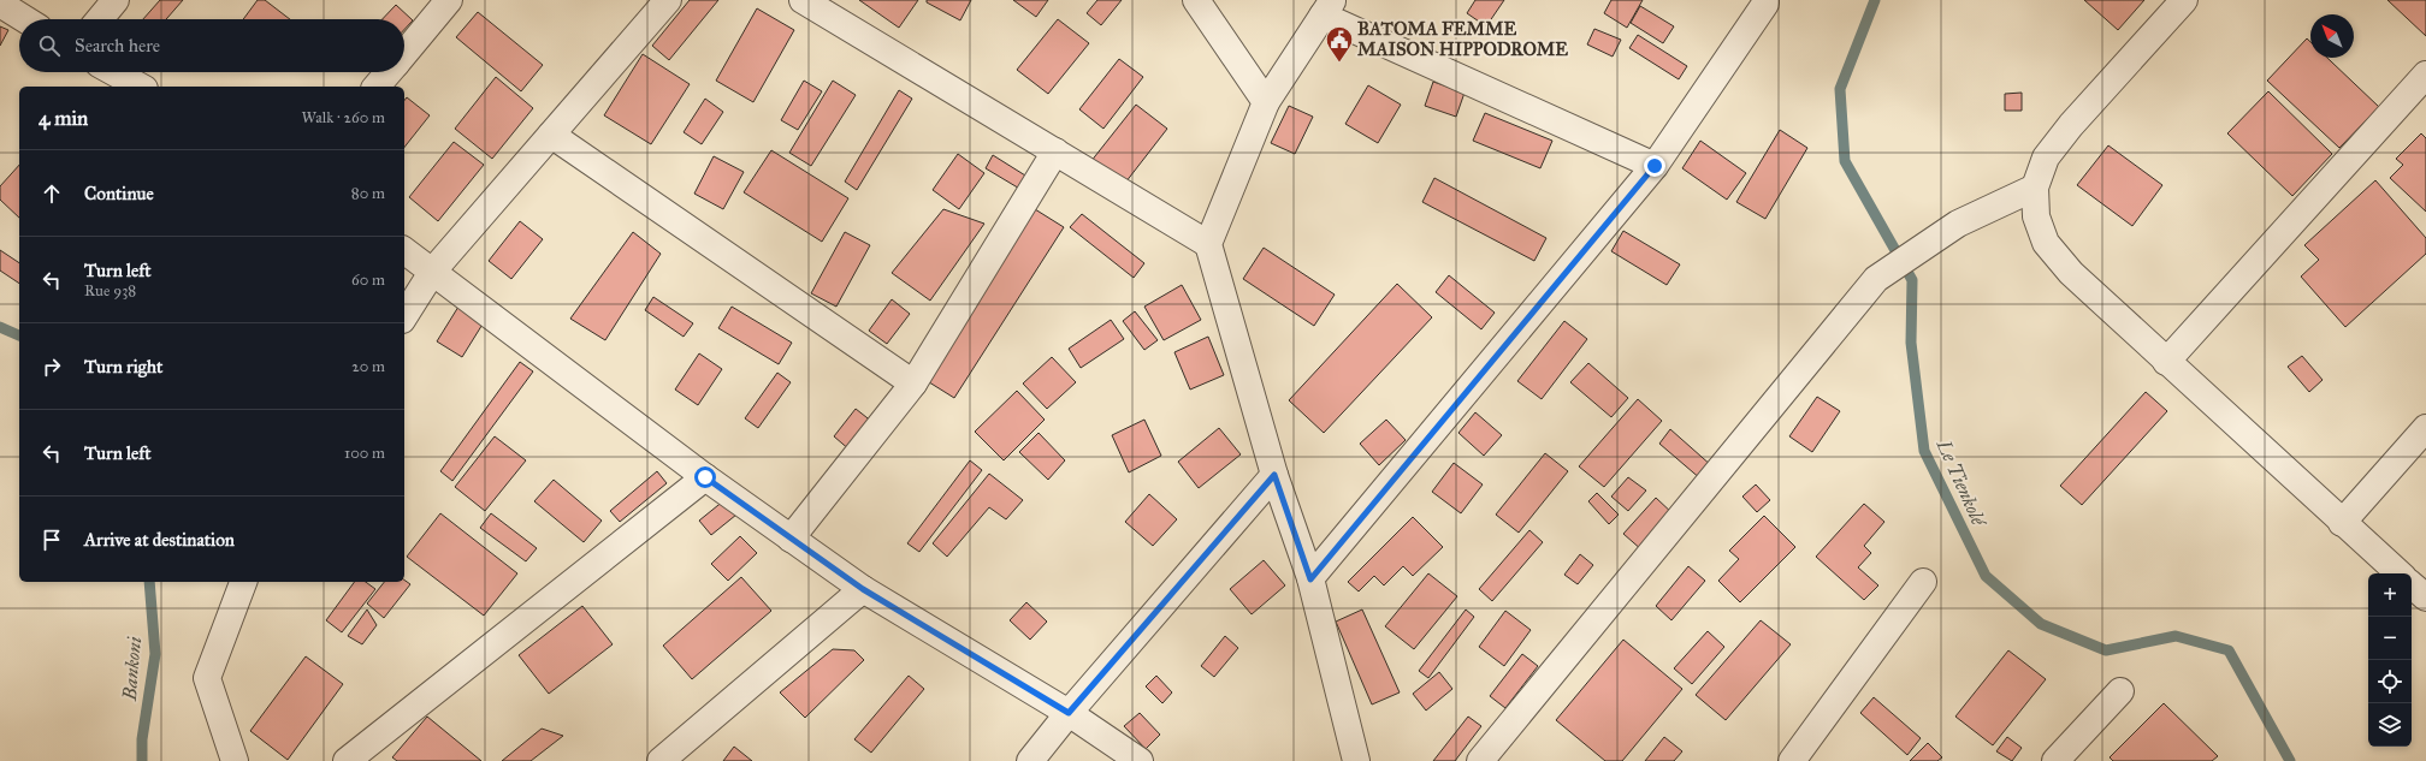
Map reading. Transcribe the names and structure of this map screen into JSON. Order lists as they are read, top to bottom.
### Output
{
  "water": ["Le Tienkolé", "Bankoni"],
  "places": {
    "public building": ["BATOMA FEMME MAISON HIPPODROME"]
  },
  "north": "top left",
  "page": {
    "search": "Search here",
    "heading": ["4 min", "Walk · 260 m"],
    "list": [
      ["Continue", "80 m"],
      ["Turn left", "Rue 938", "60 m"],
      ["Turn right", "20 m"],
      ["Turn left", "100 m"],
      "Arrive at destination"
    ],
    "map_buttons": ["+", "−"]
  }
}
